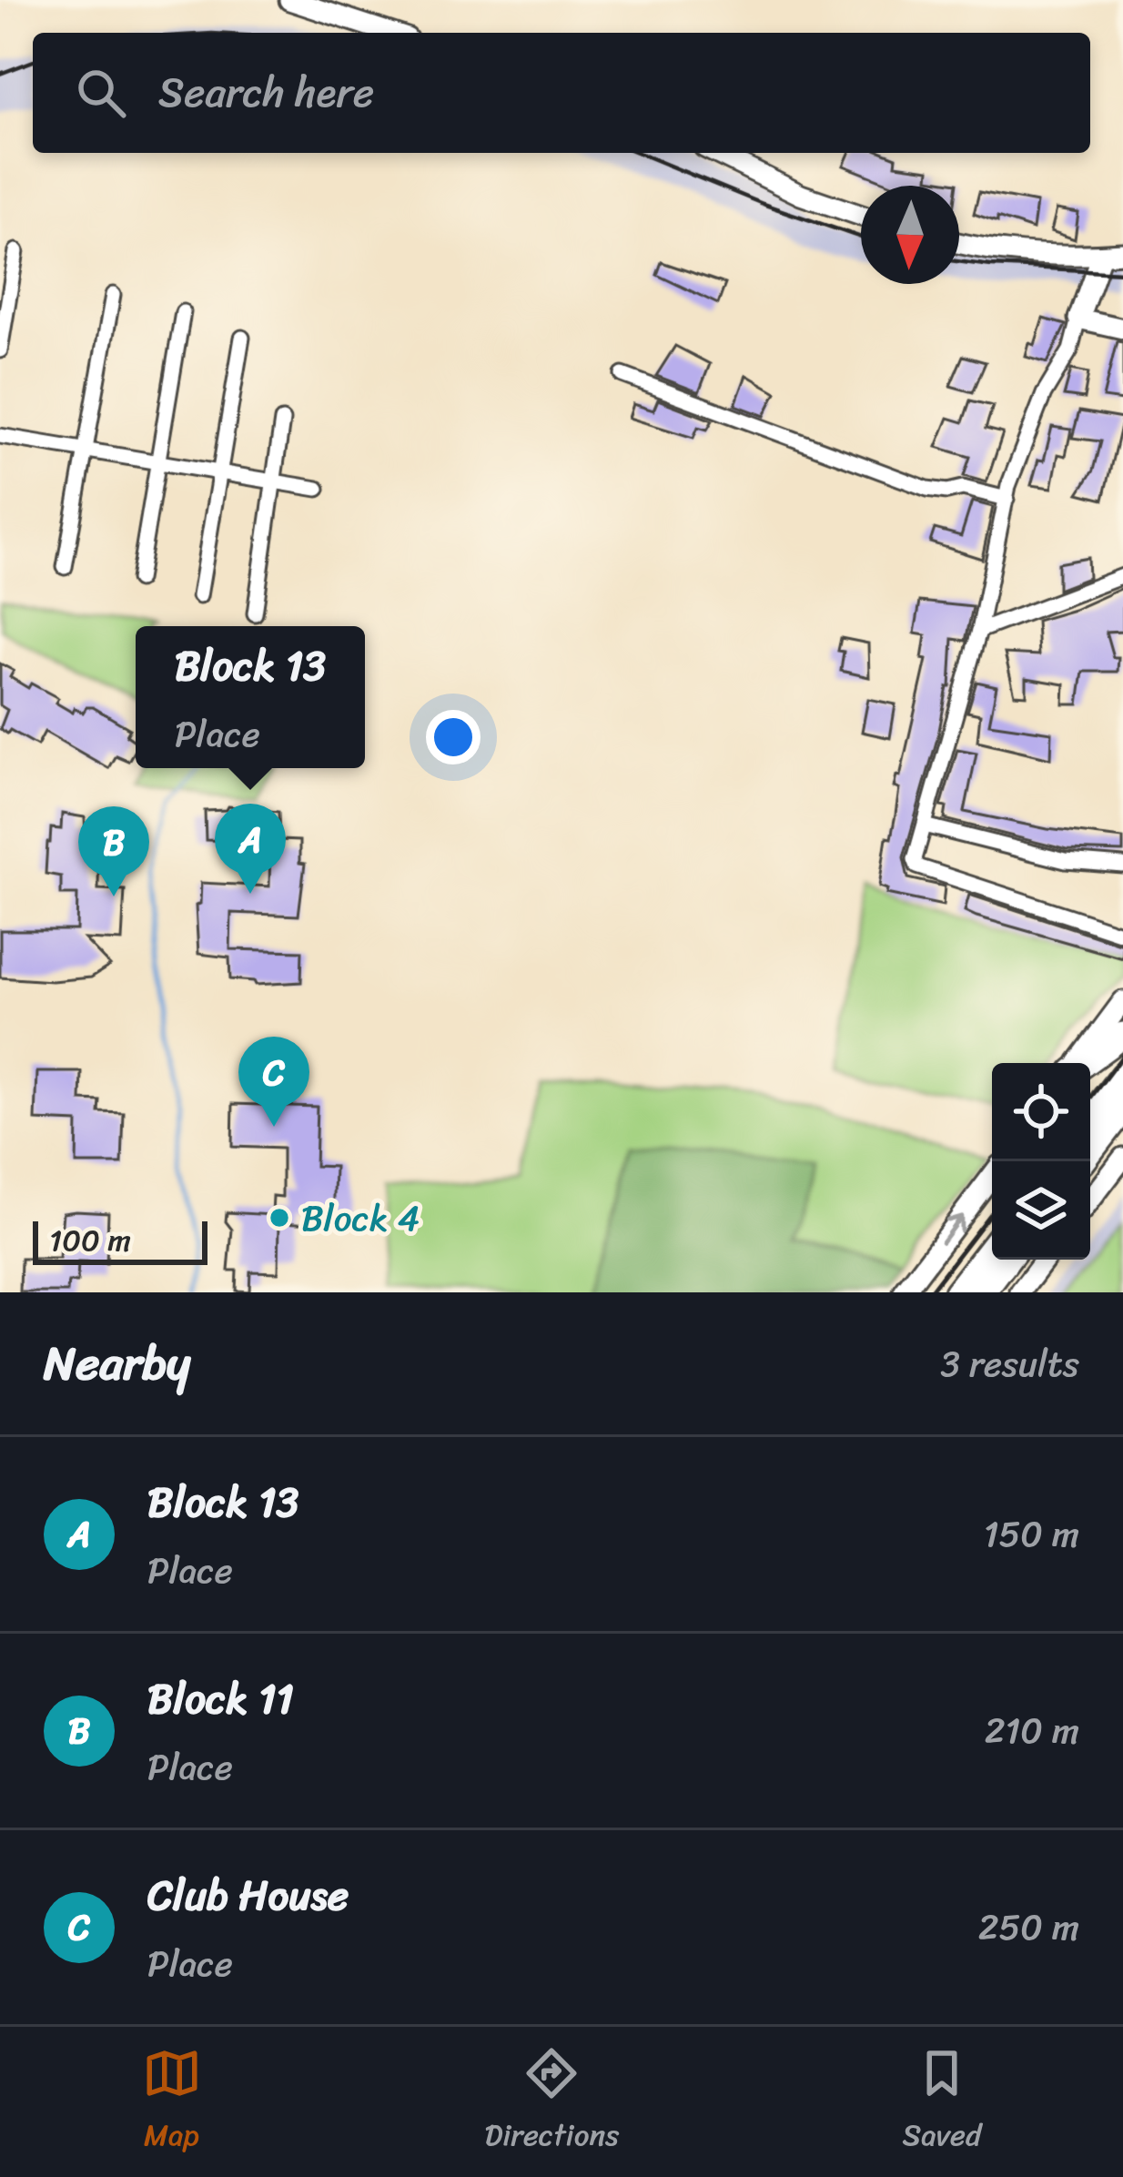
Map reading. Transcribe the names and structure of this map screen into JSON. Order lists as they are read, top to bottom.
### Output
{
  "places": ["Block 4"],
  "scale_bar": "100 m",
  "north": "bottom",
  "page": {
    "search": "Search here",
    "popup": ["Block 13", "Place"],
    "pins": ["A", "B", "C"],
    "scale": "100 m",
    "heading": ["Nearby", "3 results"],
    "list": [
      {
        "mark": "A",
        "name": "Block 13",
        "note": "Place",
        "value": "150 m"
      },
      {
        "mark": "B",
        "name": "Block 11",
        "note": "Place",
        "value": "210 m"
      },
      {
        "mark": "C",
        "name": "Club House",
        "note": "Place",
        "value": "250 m"
      }
    ],
    "nav": ["Map", "Directions", "Saved"]
  }
}
